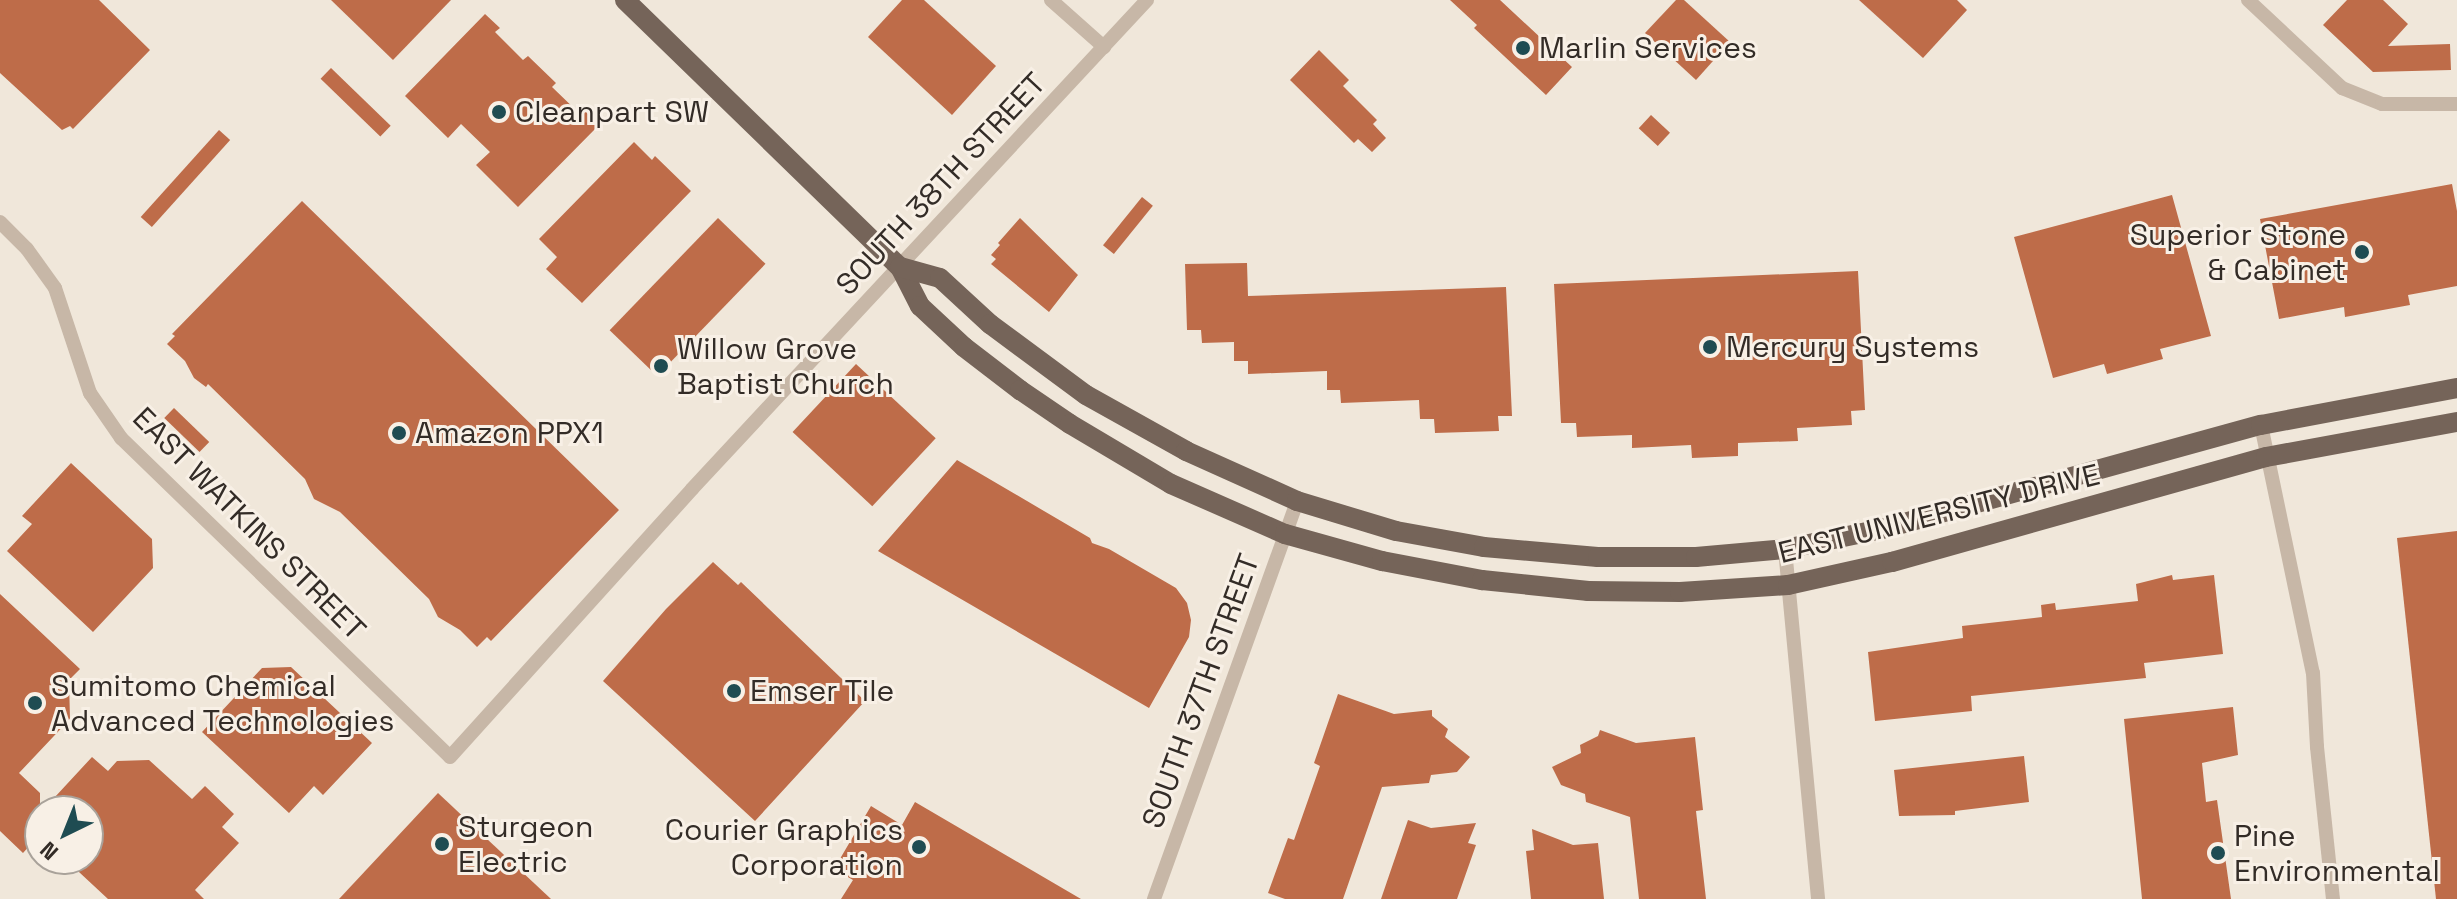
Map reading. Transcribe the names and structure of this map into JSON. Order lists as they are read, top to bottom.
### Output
{
  "streets": {
    "main road": ["EAST UNIVERSITY DRIVE"],
    "street": ["SOUTH 38TH STREET", "EAST WATKINS STREET", "SOUTH 37TH STREET"]
  },
  "crossings": [
    ["SOUTH 38TH STREET", "EAST UNIVERSITY DRIVE"],
    ["SOUTH 38TH STREET", "EAST WATKINS STREET"],
    ["EAST UNIVERSITY DRIVE", "SOUTH 37TH STREET"]
  ],
  "places": [
    "Marlin Services",
    "Cleanpart SW",
    "Superior Stone & Cabinet",
    "Mercury Systems",
    "Willow Grove Baptist Church",
    "Amazon PPX1",
    "Emser Tile",
    "Sumitomo Chemical Advanced Technologies",
    "Sturgeon Electric",
    "Courier Graphics Corporation",
    "Pine Environmental"
  ],
  "north": "bottom left"
}
